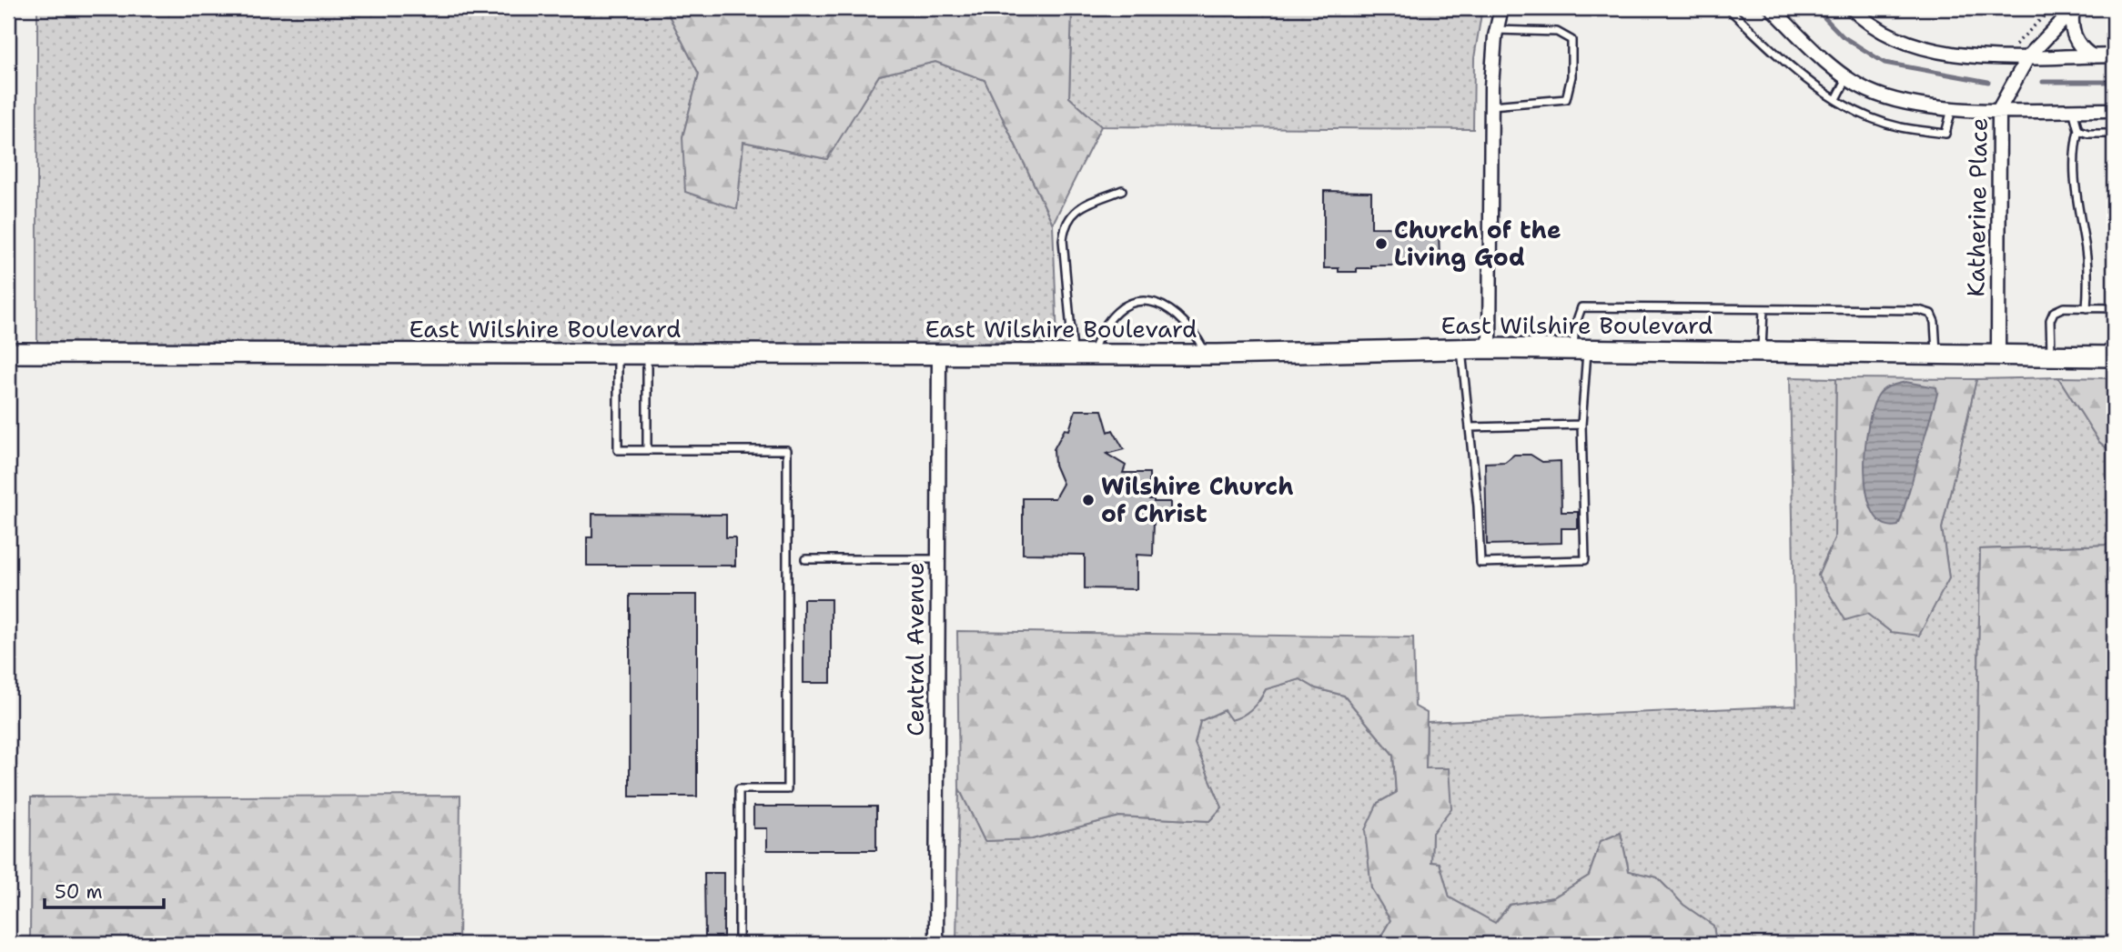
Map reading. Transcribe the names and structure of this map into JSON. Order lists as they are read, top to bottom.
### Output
{
  "streets": {
    "street": ["Katherine Place", "East Wilshire Boulevard", "Central Avenue"]
  },
  "crossings": [
    ["Katherine Place", "East Wilshire Boulevard"],
    ["East Wilshire Boulevard", "Central Avenue"]
  ],
  "places": ["Church of the Living God", "Wilshire Church of Christ"],
  "scale_bar": "50 m"
}
